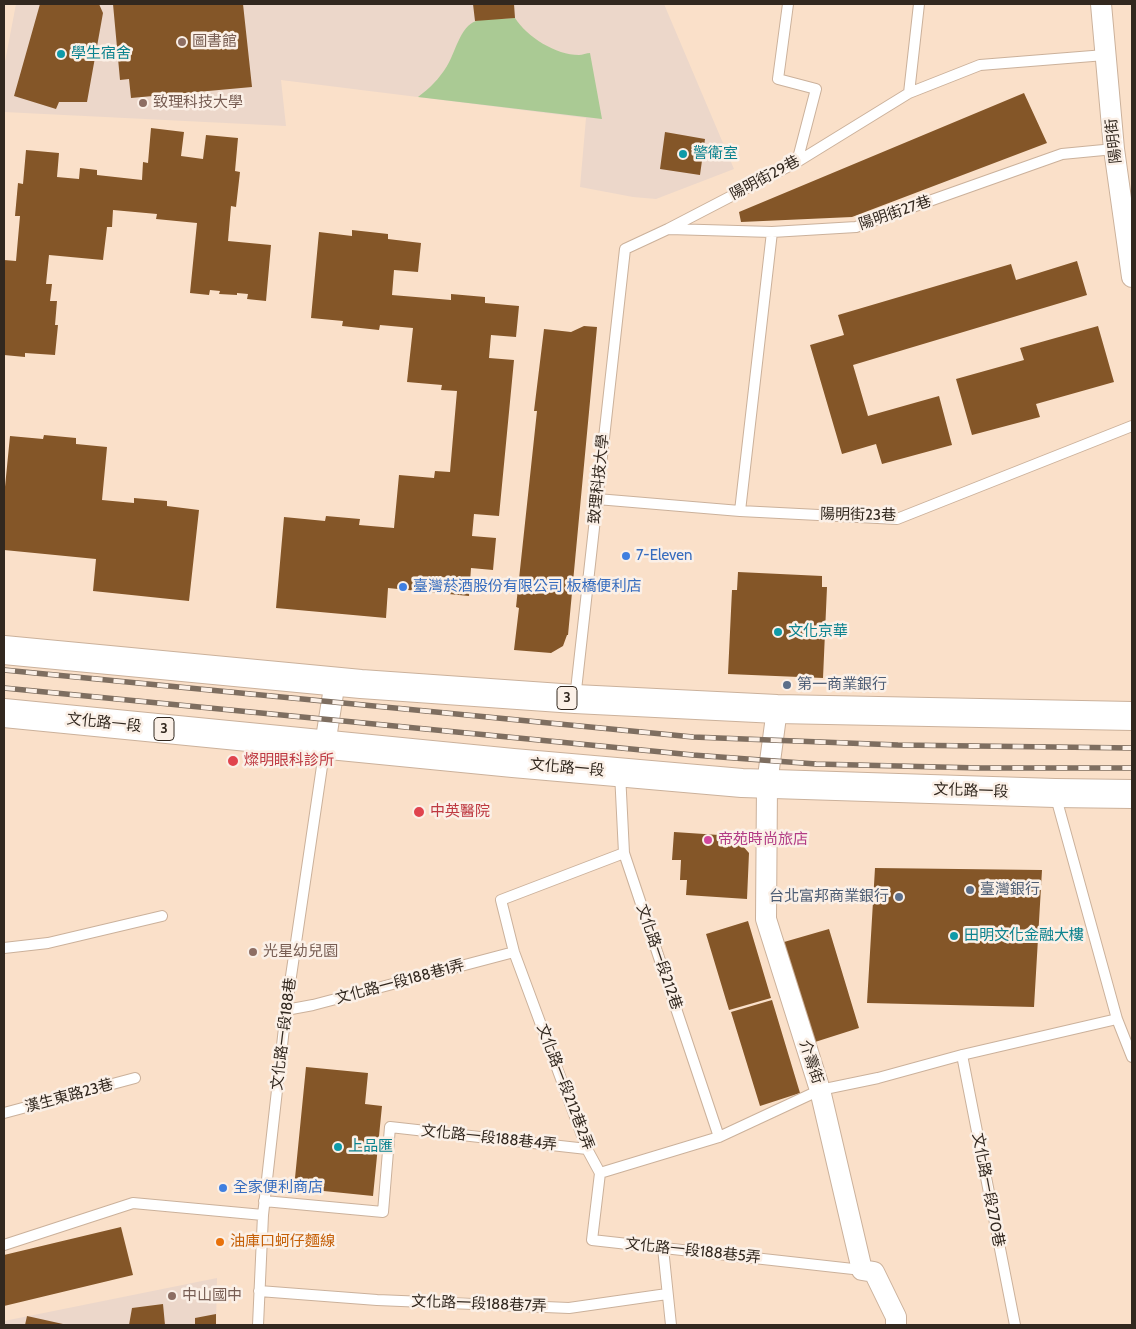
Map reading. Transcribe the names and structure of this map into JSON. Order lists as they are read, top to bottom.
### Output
{
  "streets": {
    "main road": ["3", "文化路一段"],
    "street": ["陽明街", "介壽街"],
    "lane": [
      "陽明街29巷",
      "陽明街27巷",
      "致理科技大學",
      "陽明街23巷",
      "文化路一段212巷",
      "文化路一段188巷1弄",
      "文化路一段188巷",
      "文化路一段212巷2弄",
      "漢生東路23巷",
      "文化路一段188巷4弄",
      "文化路一段270巷",
      "文化路一段188巷5弄",
      "文化路一段188巷7弄"
    ]
  },
  "crossings": [
    ["陽明街", "陽明街29巷"],
    ["陽明街", "陽明街27巷"],
    ["陽明街29巷", "陽明街27巷"],
    ["陽明街29巷", "致理科技大學"],
    ["致理科技大學", "陽明街23巷"],
    ["致理科技大學", "3"],
    ["3", "介壽街"],
    ["文化路一段", "文化路一段212巷"],
    ["文化路一段", "文化路一段188巷"],
    ["文化路一段", "介壽街"],
    ["文化路一段212巷", "文化路一段212巷2弄"],
    ["文化路一段188巷1弄", "文化路一段188巷"],
    ["文化路一段188巷1弄", "文化路一段212巷2弄"],
    ["文化路一段188巷", "文化路一段188巷4弄"],
    ["文化路一段188巷", "文化路一段188巷7弄"],
    ["介壽街", "文化路一段188巷5弄"],
    ["文化路一段212巷2弄", "文化路一段188巷4弄"],
    ["文化路一段212巷2弄", "文化路一段188巷5弄"]
  ],
  "places": [
    "圖書館",
    "學生宿舍",
    "致理科技大學",
    "警衛室",
    "7-Eleven",
    "臺灣菸酒股份有限公司 板橋便利店",
    "文化京華",
    "第一商業銀行",
    "燦明眼科診所",
    "中英醫院",
    "帝苑時尚旅店",
    "臺灣銀行",
    "台北富邦商業銀行",
    "田明文化金融大樓",
    "光星幼兒園",
    "上品匯",
    "全家便利商店",
    "油庫口蚵仔麵線",
    "中山國中"
  ]
}
